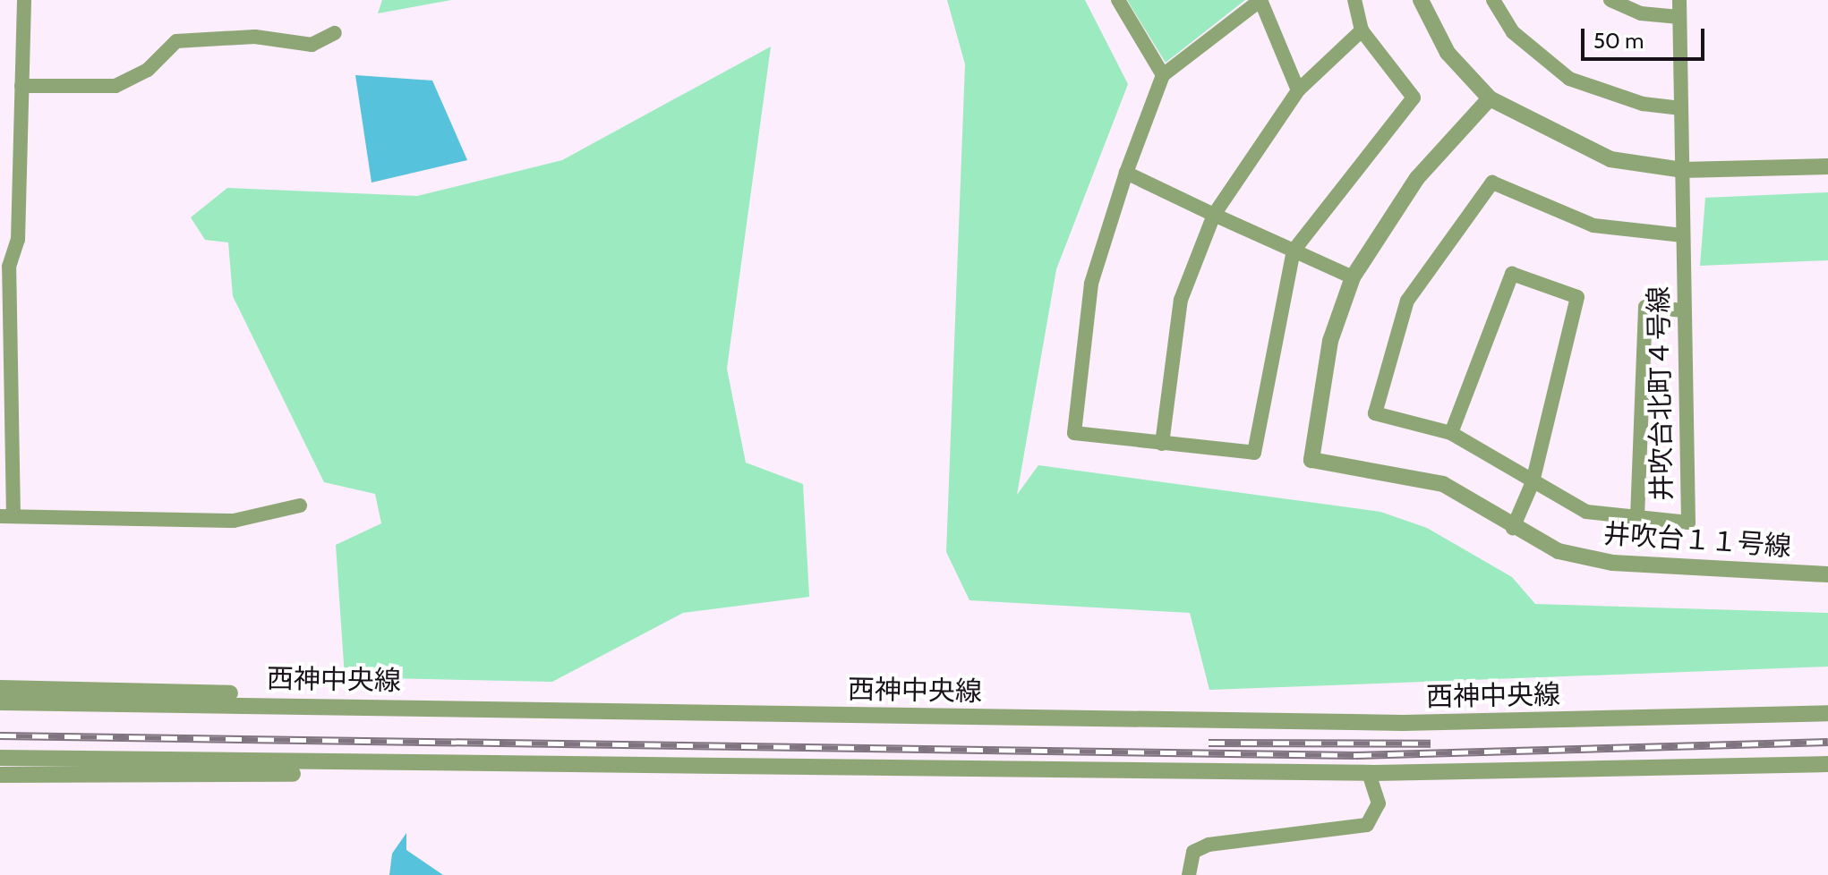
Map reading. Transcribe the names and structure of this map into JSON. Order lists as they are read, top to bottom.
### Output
{
  "streets": {
    "street": ["井吹台北町４号線", "井吹台１１号線", "西神中央線"]
  },
  "scale_bar": "50 m"
}
